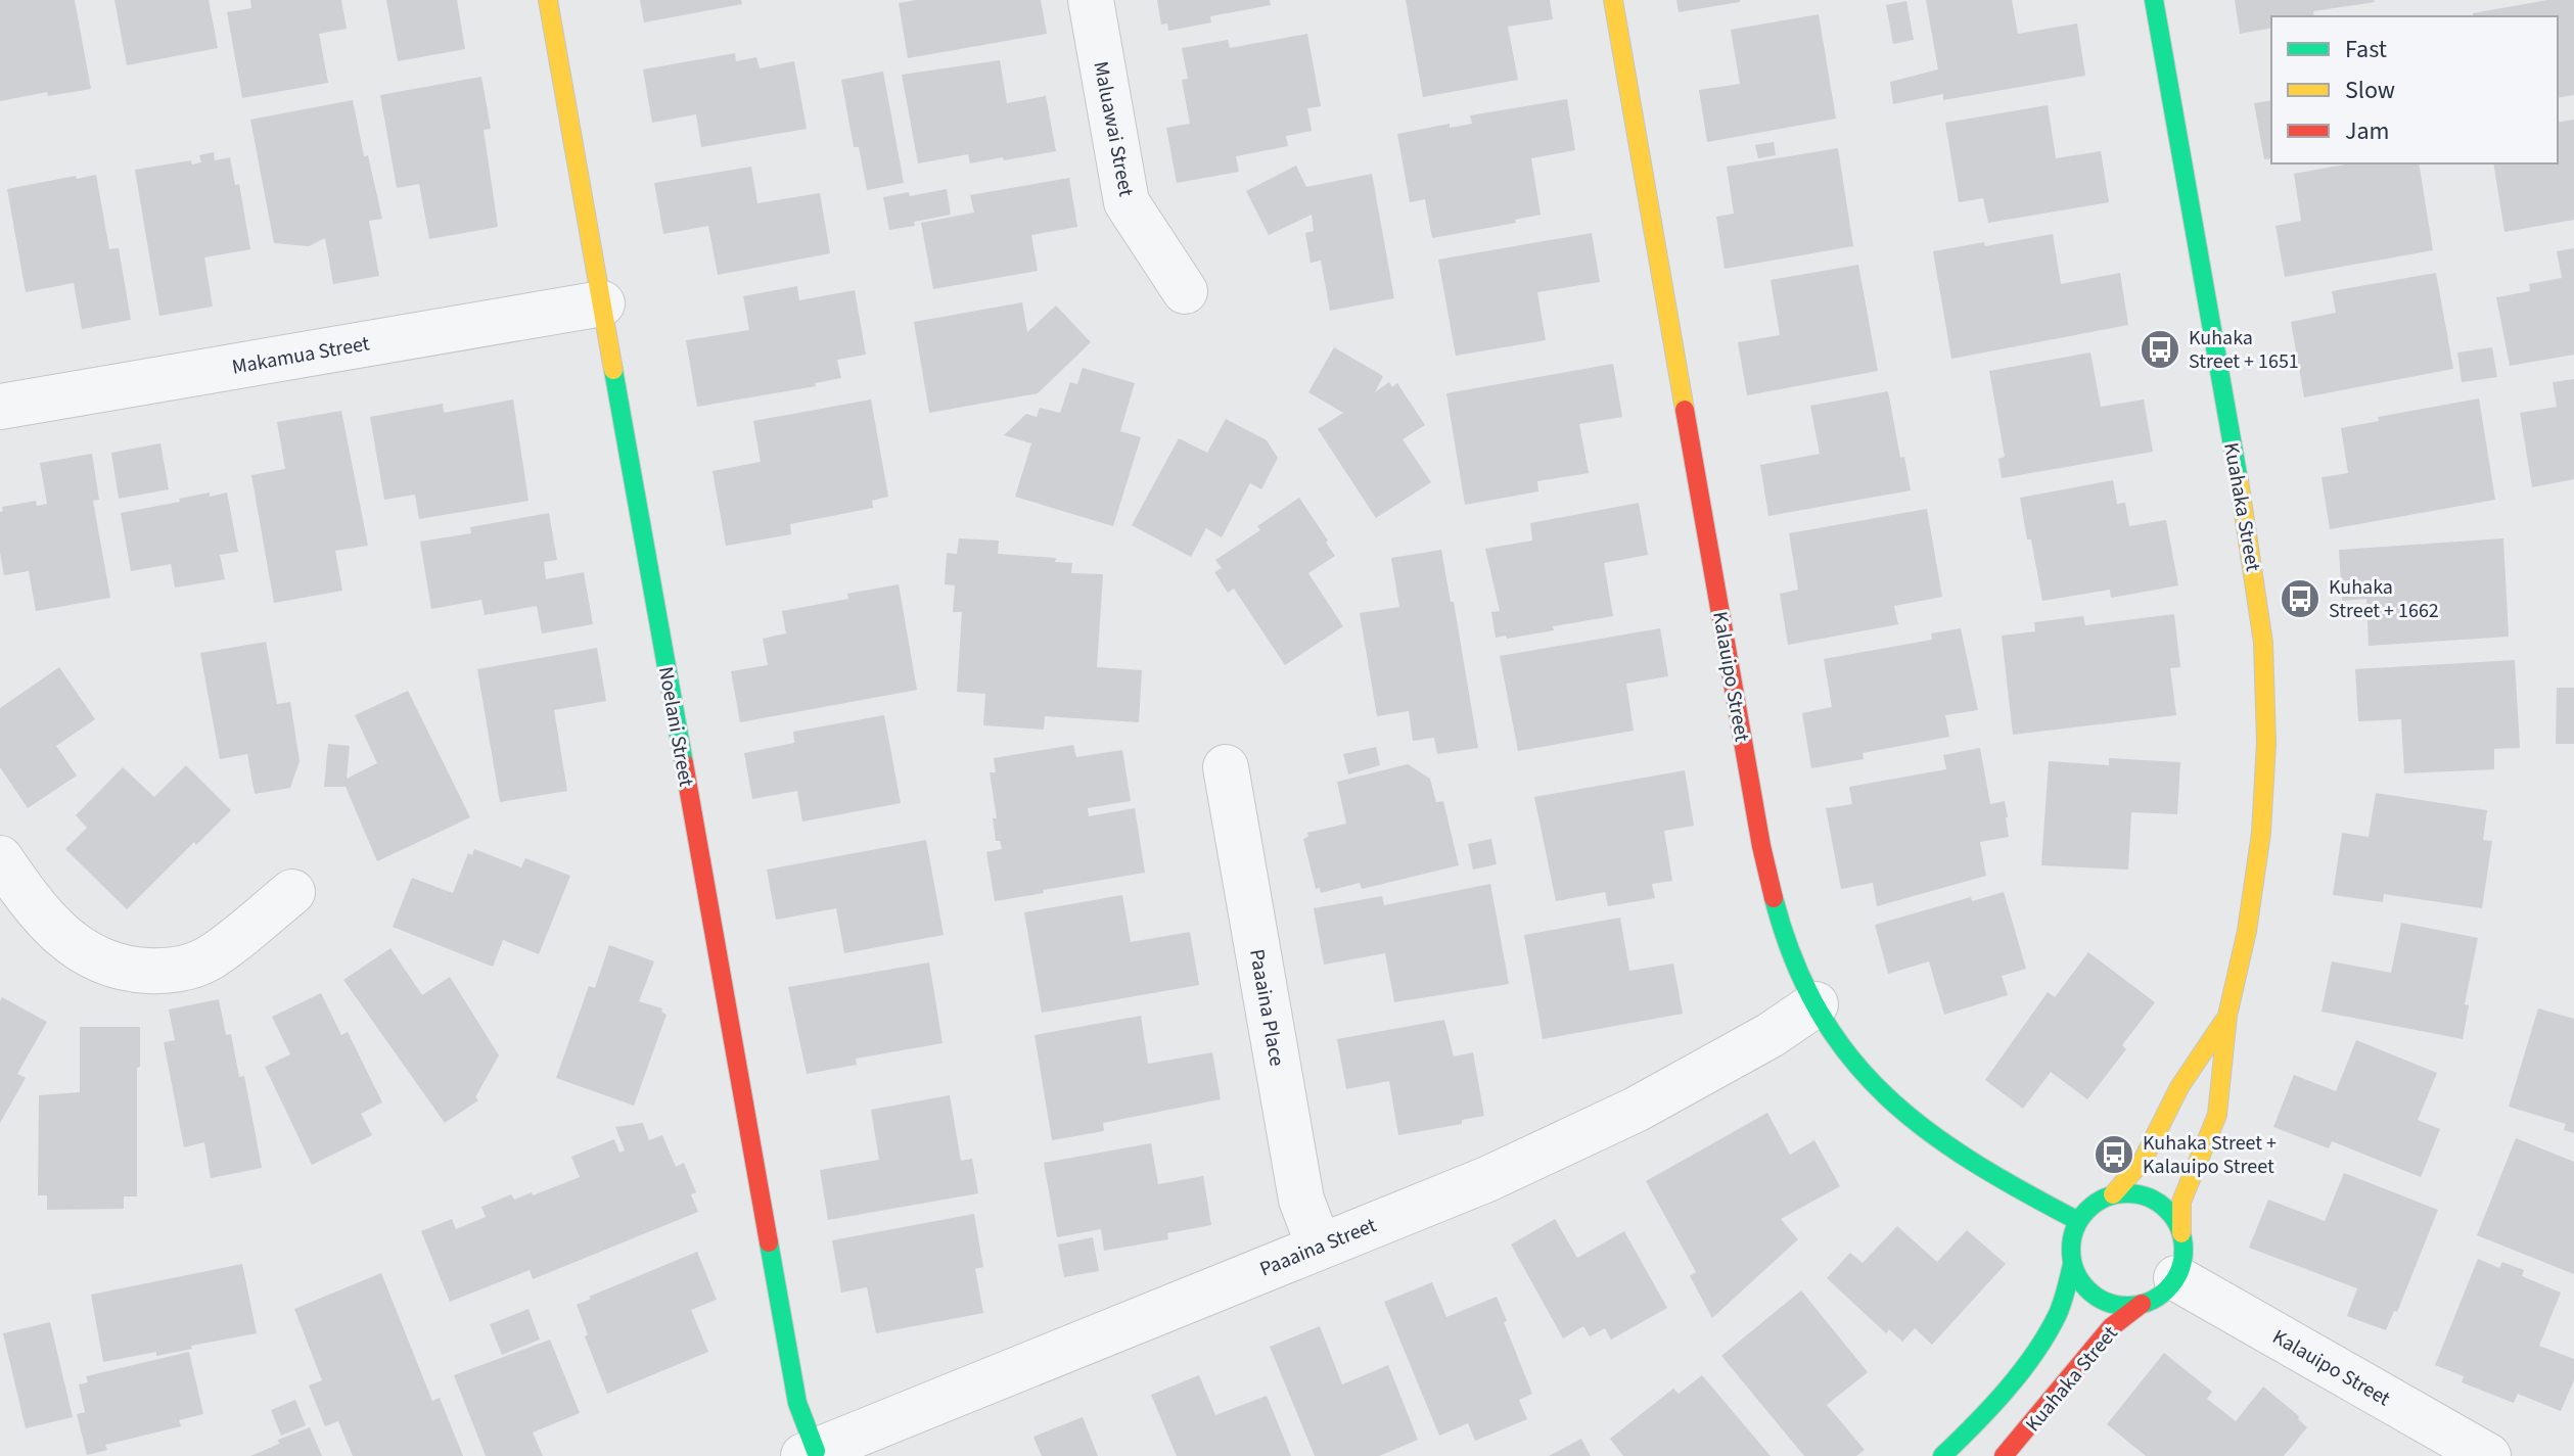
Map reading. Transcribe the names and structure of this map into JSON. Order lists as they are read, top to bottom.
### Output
{
  "streets": {
    "street": [
      "Maluawai Street",
      "Makamua Street",
      "Kuahaka Street",
      "Kalauipo Street",
      "Noelani Street",
      "Paaaina Place",
      "Paaaina Street"
    ]
  },
  "crossings": [
    ["Makamua Street", "Noelani Street"],
    ["Kuahaka Street", "Kalauipo Street"],
    ["Kalauipo Street", "Paaaina Street"],
    ["Noelani Street", "Paaaina Street"],
    ["Paaaina Place", "Paaaina Street"]
  ],
  "places": {
    "bus stop": ["Kuhaka Street + 1651", "Kuhaka Street + 1662", "Kuhaka Street + Kalauipo Street"]
  },
  "legend": ["Fast", "Slow", "Jam"]
}
